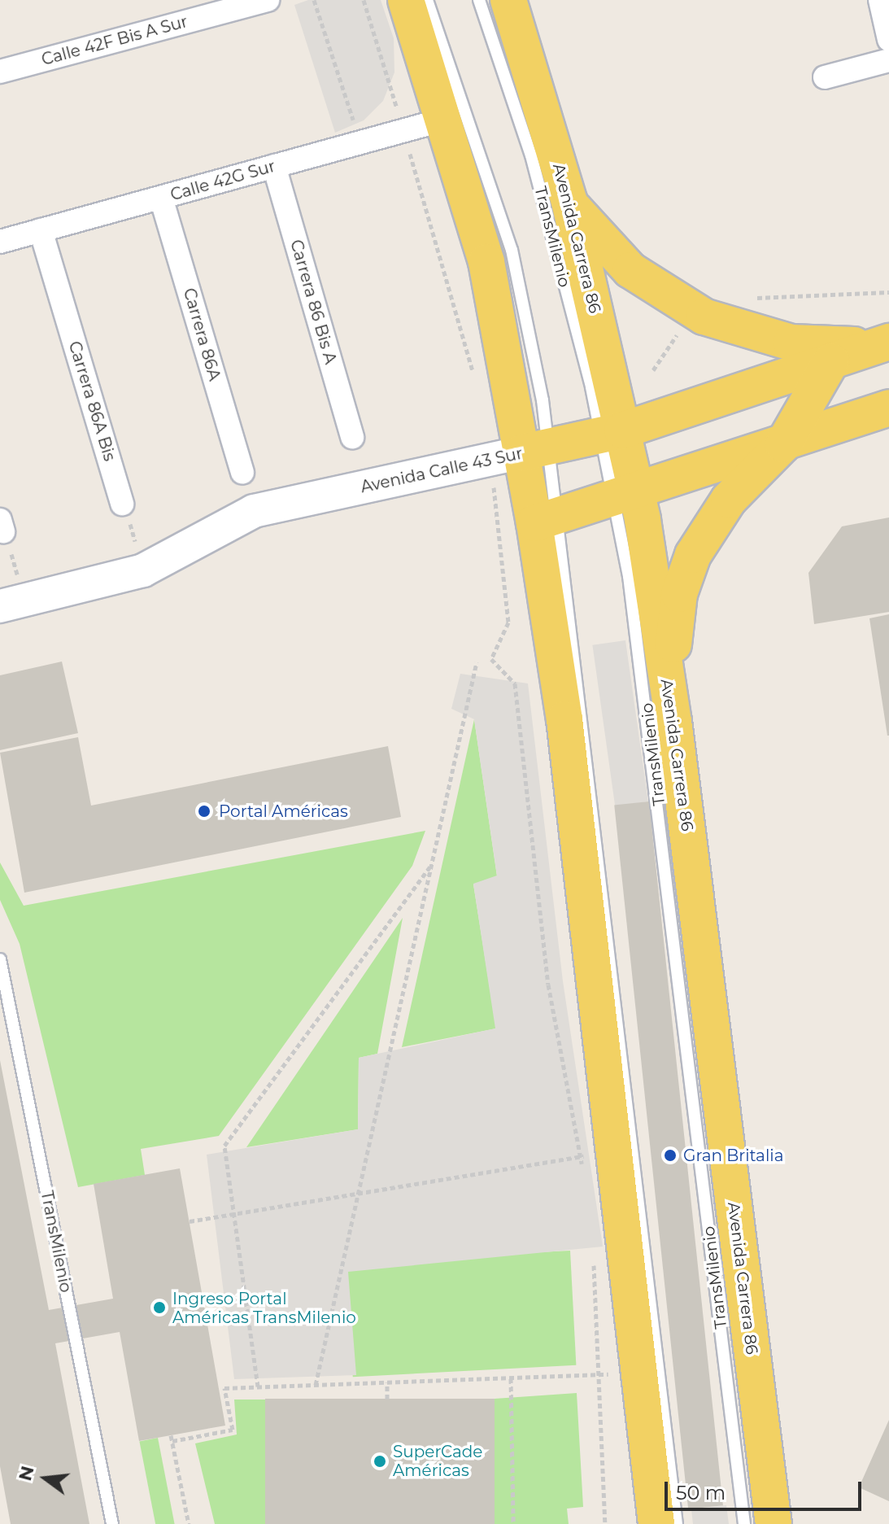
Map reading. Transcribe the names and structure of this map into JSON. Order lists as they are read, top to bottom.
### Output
{
  "streets": {
    "main road": ["Avenida Carrera 86", "Avenida Calle 43 Sur"],
    "street": [
      "Calle 42F Bis A Sur",
      "Calle 42G Sur",
      "Carrera 86 Bis A",
      "Carrera 86A",
      "Carrera 86A Bis"
    ],
    "lane": ["TransMilenio"]
  },
  "crossings": [
    ["Calle 42G Sur", "Carrera 86 Bis A"],
    ["Calle 42G Sur", "Carrera 86A"],
    ["Calle 42G Sur", "Carrera 86A Bis"],
    ["TransMilenio", "Avenida Carrera 86"],
    ["TransMilenio", "Avenida Calle 43 Sur"],
    ["Avenida Carrera 86", "Avenida Calle 43 Sur"]
  ],
  "places": [
    "Portal Américas",
    "Gran Britalia",
    "Ingreso Portal Américas TransMilenio",
    "SuperCade Américas"
  ],
  "scale_bar": "50 m",
  "north": "left"
}
